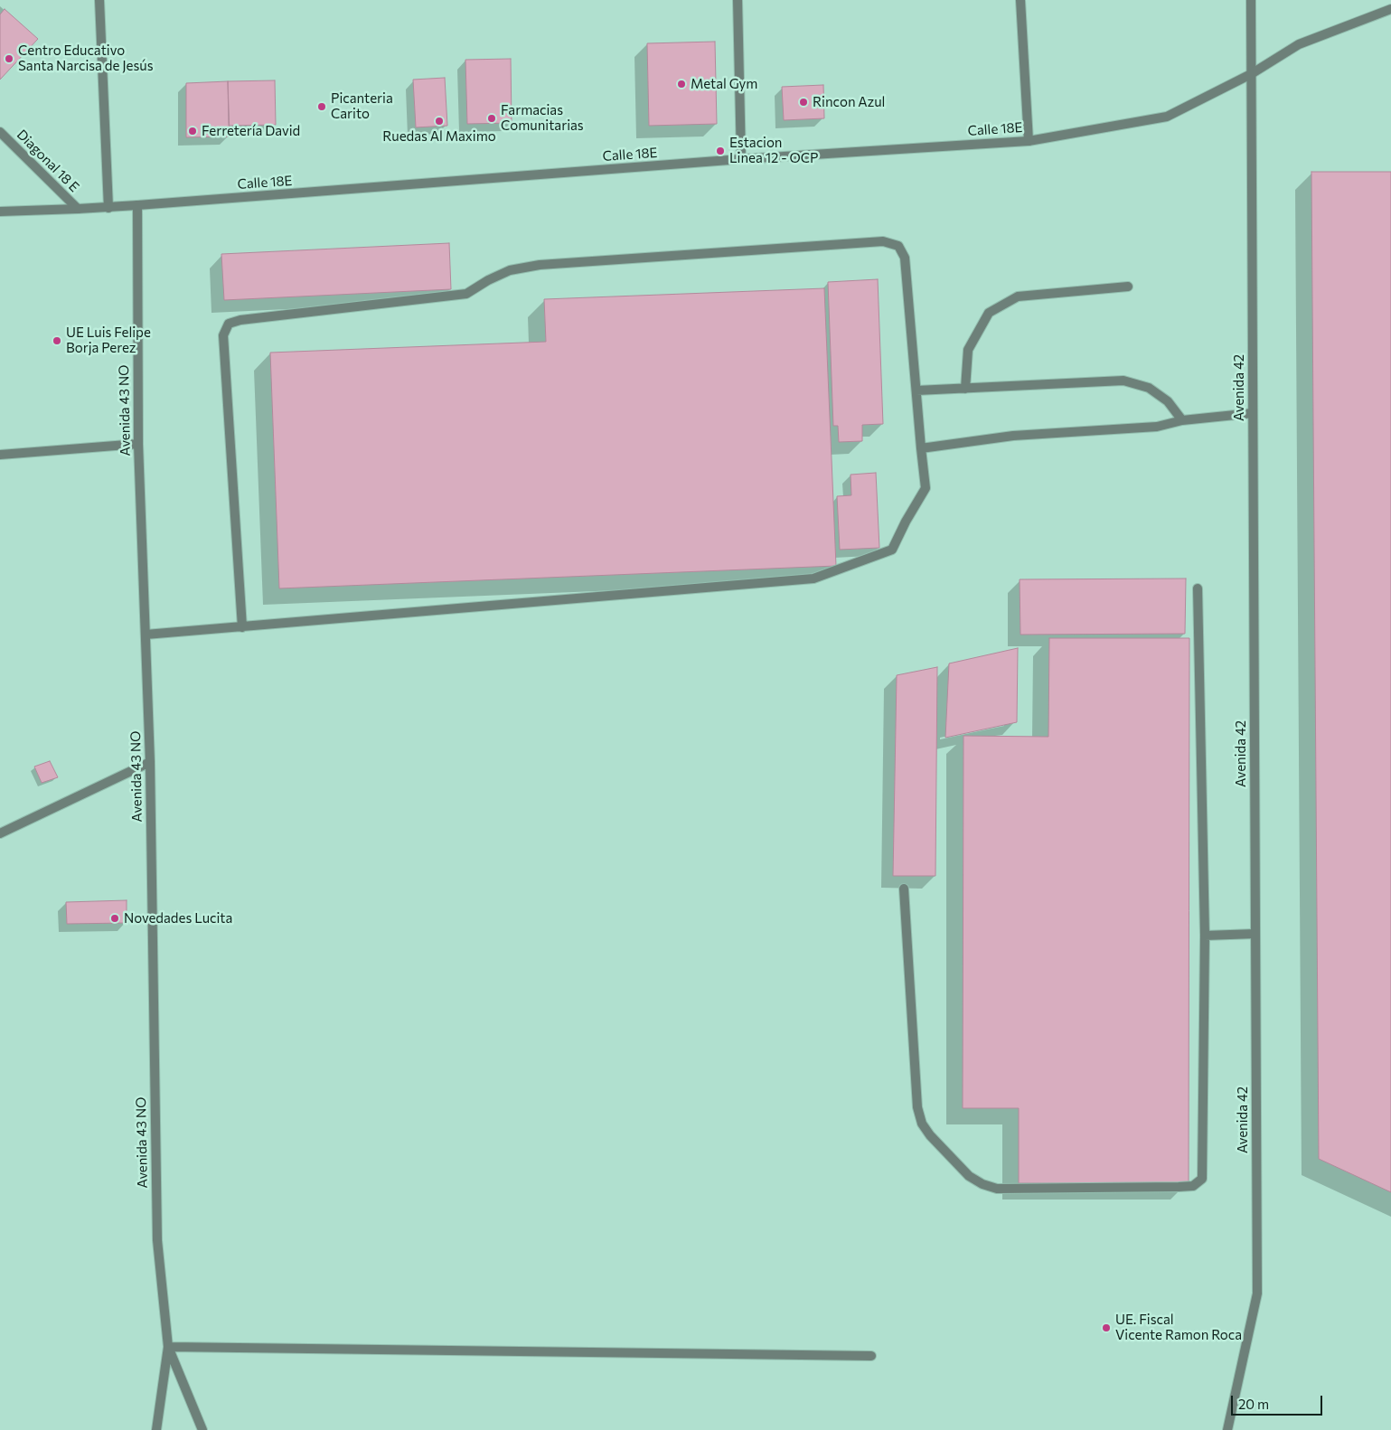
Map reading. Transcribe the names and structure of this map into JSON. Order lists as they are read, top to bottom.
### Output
{
  "streets": {
    "street": [
      "Calle 18E",
      "Diagonal 18 E",
      "Avenida 42",
      "Avenida 43 NO"
    ]
  },
  "crossings": [
    ["Calle 18E", "Diagonal 18 E"],
    ["Calle 18E", "Avenida 42"],
    ["Calle 18E", "Avenida 43 NO"]
  ],
  "places": [
    "Centro Educativo Santa Narcisa de Jesús",
    "Metal Gym",
    "Rincon Azul",
    "Picanteria Carito",
    "Farmacias Comunitarias",
    "Ruedas Al Maximo",
    "Ferretería David",
    "Estacion Linea 12 - OCP",
    "UE Luis Felipe Borja Perez",
    "Novedades Lucita",
    "UE. Fiscal Vicente Ramon Roca"
  ],
  "scale_bar": "20 m"
}
